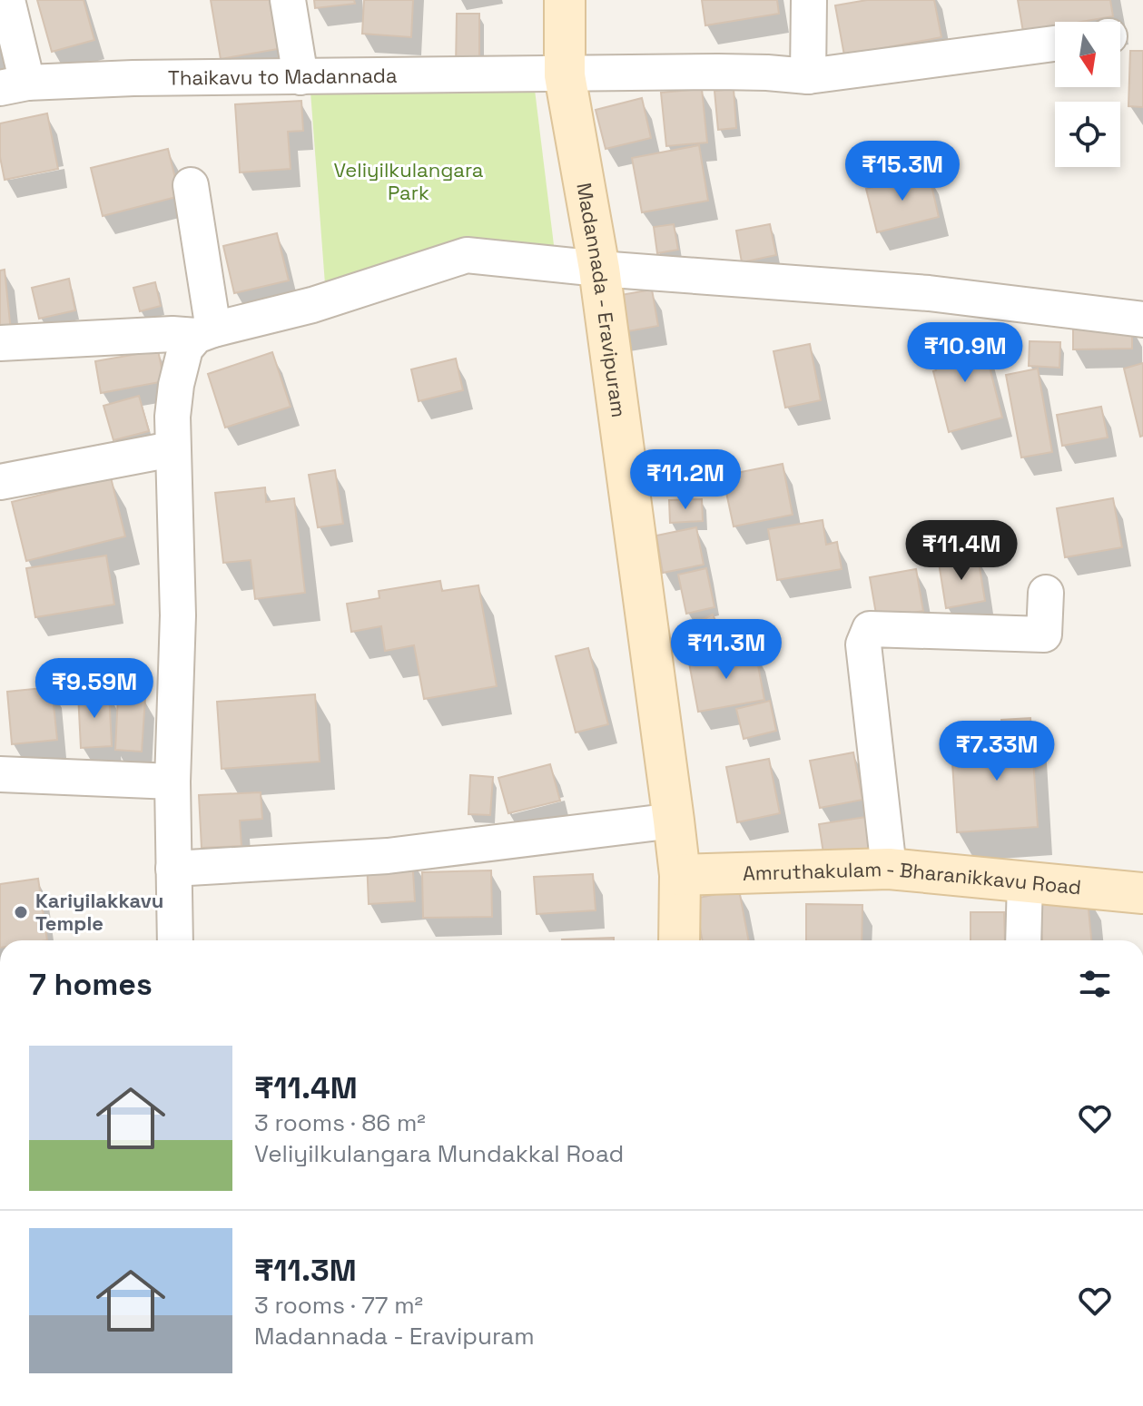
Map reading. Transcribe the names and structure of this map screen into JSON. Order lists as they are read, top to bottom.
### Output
{
  "streets": {
    "main road": ["Madannada - Eravipuram", "Amruthakulam - Bharanikkavu Road"],
    "street": ["Thaikavu to Madannada"]
  },
  "crossings": [
    ["Thaikavu to Madannada", "Madannada - Eravipuram"],
    ["Madannada - Eravipuram", "Amruthakulam - Bharanikkavu Road"]
  ],
  "parks": ["Veliyilkulangara Park"],
  "places": ["Kariyilakkavu Temple"],
  "north": "bottom",
  "page": {
    "price": [
      "₹15.3M",
      "₹10.9M",
      "₹11.2M",
      "₹11.4M",
      "₹11.3M",
      "₹9.59M",
      "₹7.33M"
    ],
    "heading": "7 homes",
    "list": [
      {
        "name": "₹11.4M",
        "note": "3 rooms · 86 m² · Veliyilkulangara Mundakkal Road"
      },
      {
        "name": "₹11.3M",
        "note": "3 rooms · 77 m² · Madannada - Eravipuram"
      }
    ]
  }
}
